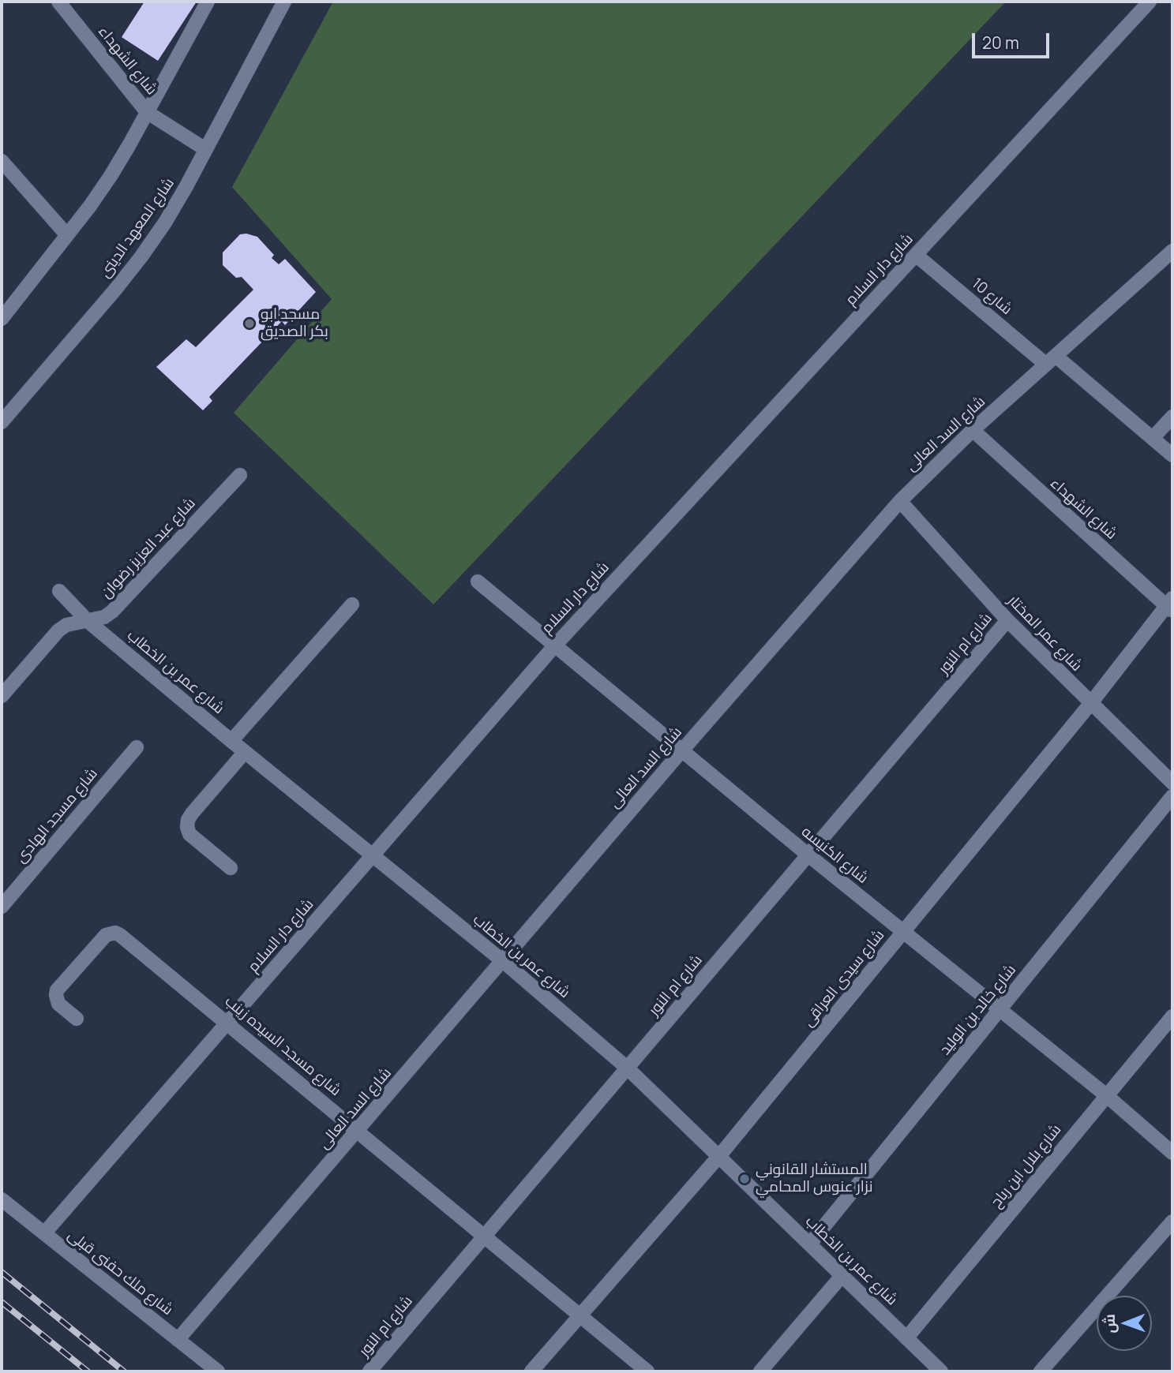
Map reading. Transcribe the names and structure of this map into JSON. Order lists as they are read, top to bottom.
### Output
{
  "streets": {
    "street": [
      "شارع الشهداء",
      "شارع المعهد الدينى",
      "شارع دار السلام",
      "شارع 10",
      "شارع السد العالى",
      "شارع عبد العزيز رضوان",
      "شارع عمر المختار",
      "شارع ام النور",
      "شارع عمر بن الخطاب",
      "شارع مسجد الهادى",
      "شارع الكنيسه",
      "شارع سيدى العراقى",
      "شارع خالد بن الوليد",
      "شارع مسجد السيده زينب",
      "شارع بلال ابن رباح",
      "شارع ملك حفنى قبلى"
    ]
  },
  "crossings": [
    ["شارع الشهداء", "شارع المعهد الدينى"],
    ["شارع الشهداء", "شارع السد العالى"],
    ["شارع الشهداء", "شارع سيدى العراقى"],
    ["شارع دار السلام", "شارع 10"],
    ["شارع دار السلام", "شارع عمر بن الخطاب"],
    ["شارع دار السلام", "شارع الكنيسه"],
    ["شارع دار السلام", "شارع مسجد السيده زينب"],
    ["شارع دار السلام", "شارع ملك حفنى قبلى"],
    ["شارع 10", "شارع السد العالى"],
    ["شارع السد العالى", "شارع عمر المختار"],
    ["شارع السد العالى", "شارع عمر بن الخطاب"],
    ["شارع السد العالى", "شارع الكنيسه"],
    ["شارع السد العالى", "شارع مسجد السيده زينب"],
    ["شارع السد العالى", "شارع ملك حفنى قبلى"],
    ["شارع عبد العزيز رضوان", "شارع عمر بن الخطاب"],
    ["شارع عمر المختار", "شارع ام النور"],
    ["شارع عمر المختار", "شارع سيدى العراقى"],
    ["شارع ام النور", "شارع عمر بن الخطاب"],
    ["شارع ام النور", "شارع الكنيسه"],
    ["شارع ام النور", "شارع مسجد السيده زينب"],
    ["شارع عمر بن الخطاب", "شارع سيدى العراقى"],
    ["شارع عمر بن الخطاب", "شارع خالد بن الوليد"],
    ["شارع عمر بن الخطاب", "شارع بلال ابن رباح"],
    ["شارع الكنيسه", "شارع سيدى العراقى"],
    ["شارع الكنيسه", "شارع خالد بن الوليد"],
    ["شارع الكنيسه", "شارع بلال ابن رباح"],
    ["شارع سيدى العراقى", "شارع مسجد السيده زينب"]
  ],
  "places": ["مسجد ابو بكر الصديق", "المستشار القانوني نزار عنوس المحامي"],
  "scale_bar": "20 m",
  "north": "left"
}
